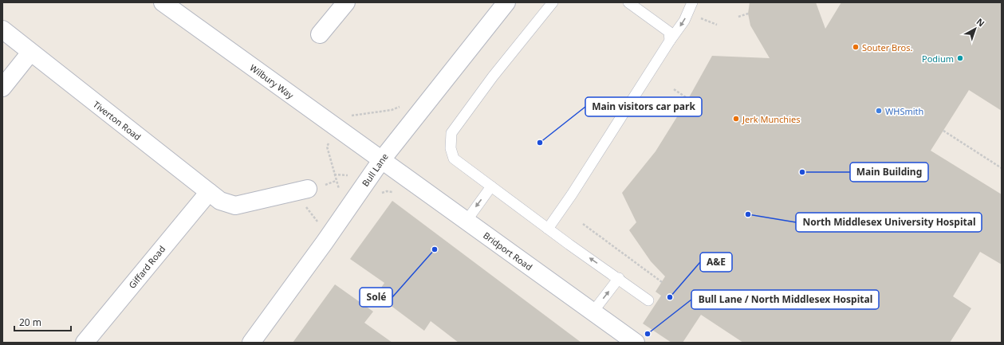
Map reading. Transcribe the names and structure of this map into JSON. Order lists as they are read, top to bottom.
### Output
{
  "streets": {
    "street": [
      "Wilbury Way",
      "Tiverton Road",
      "Bull Lane",
      "Bridport Road",
      "Giffard Road"
    ]
  },
  "crossings": [
    ["Wilbury Way", "Bull Lane"],
    ["Wilbury Way", "Bridport Road"],
    ["Tiverton Road", "Giffard Road"],
    ["Bull Lane", "Bridport Road"]
  ],
  "places": [
    "Souter Bros.",
    "Podium",
    "WHSmith",
    "Jerk Munchies",
    "Main visitors car park",
    "Main Building",
    "North Middlesex University Hospital",
    "Solé",
    "A&E",
    "Bull Lane / North Middlesex Hospital"
  ],
  "scale_bar": "20 m",
  "north": "top right"
}
